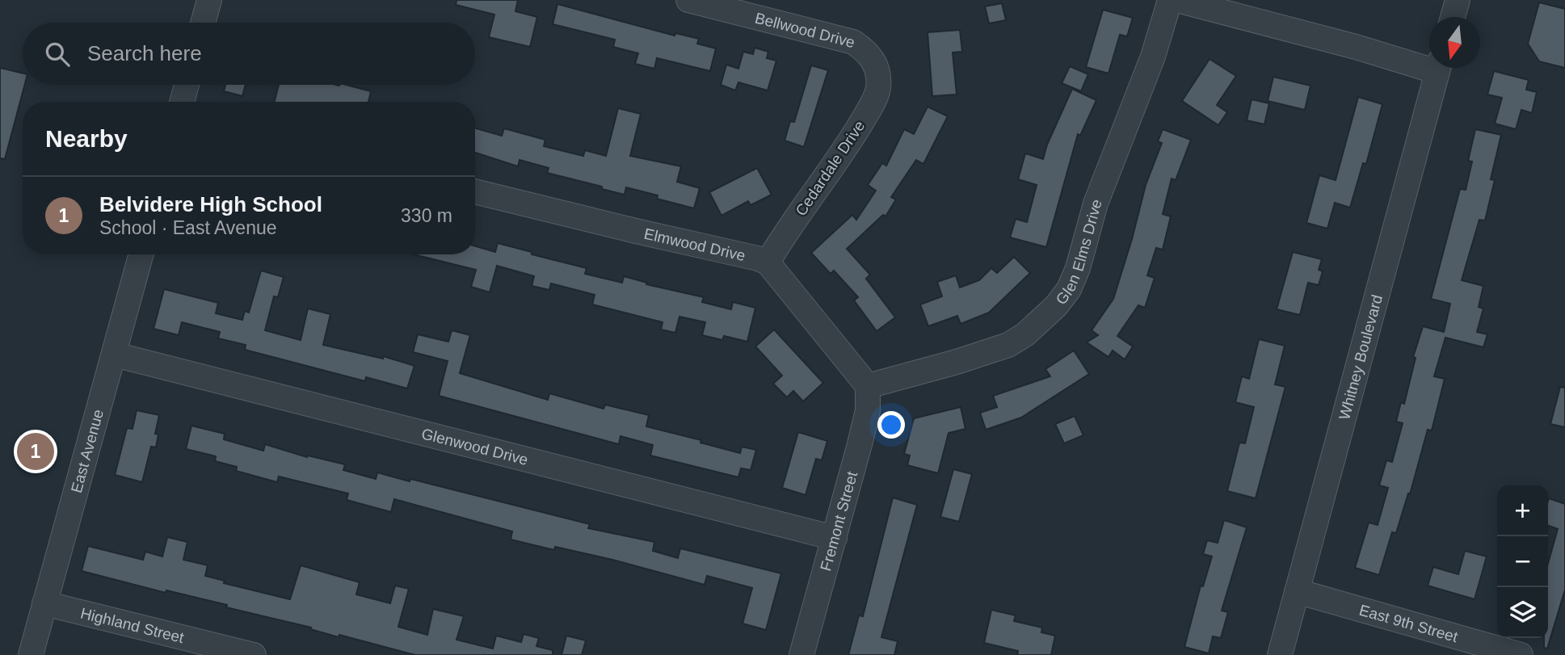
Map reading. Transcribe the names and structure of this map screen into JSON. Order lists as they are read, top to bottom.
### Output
{
  "streets": {
    "street": [
      "Bellwood Drive",
      "Cedardale Drive",
      "Elmwood Drive",
      "Glen Elms Drive",
      "Whitney Boulevard",
      "Glenwood Drive",
      "East Avenue",
      "Fremont Street",
      "East 9th Street",
      "Highland Street"
    ]
  },
  "crossings": [
    ["Bellwood Drive", "Cedardale Drive"],
    ["Cedardale Drive", "Elmwood Drive"],
    ["Elmwood Drive", "Glen Elms Drive"],
    ["Elmwood Drive", "Fremont Street"],
    ["Glen Elms Drive", "Fremont Street"],
    ["Whitney Boulevard", "East 9th Street"],
    ["Glenwood Drive", "East Avenue"],
    ["Glenwood Drive", "Fremont Street"],
    ["East Avenue", "Highland Street"]
  ],
  "north": "bottom",
  "page": {
    "search": "Search here",
    "heading": "Nearby",
    "list": [
      {
        "mark": "1",
        "name": "Belvidere High School",
        "note": "School · East Avenue",
        "value": "330 m"
      }
    ],
    "pins": "1",
    "map_buttons": ["+", "−"]
  }
}
